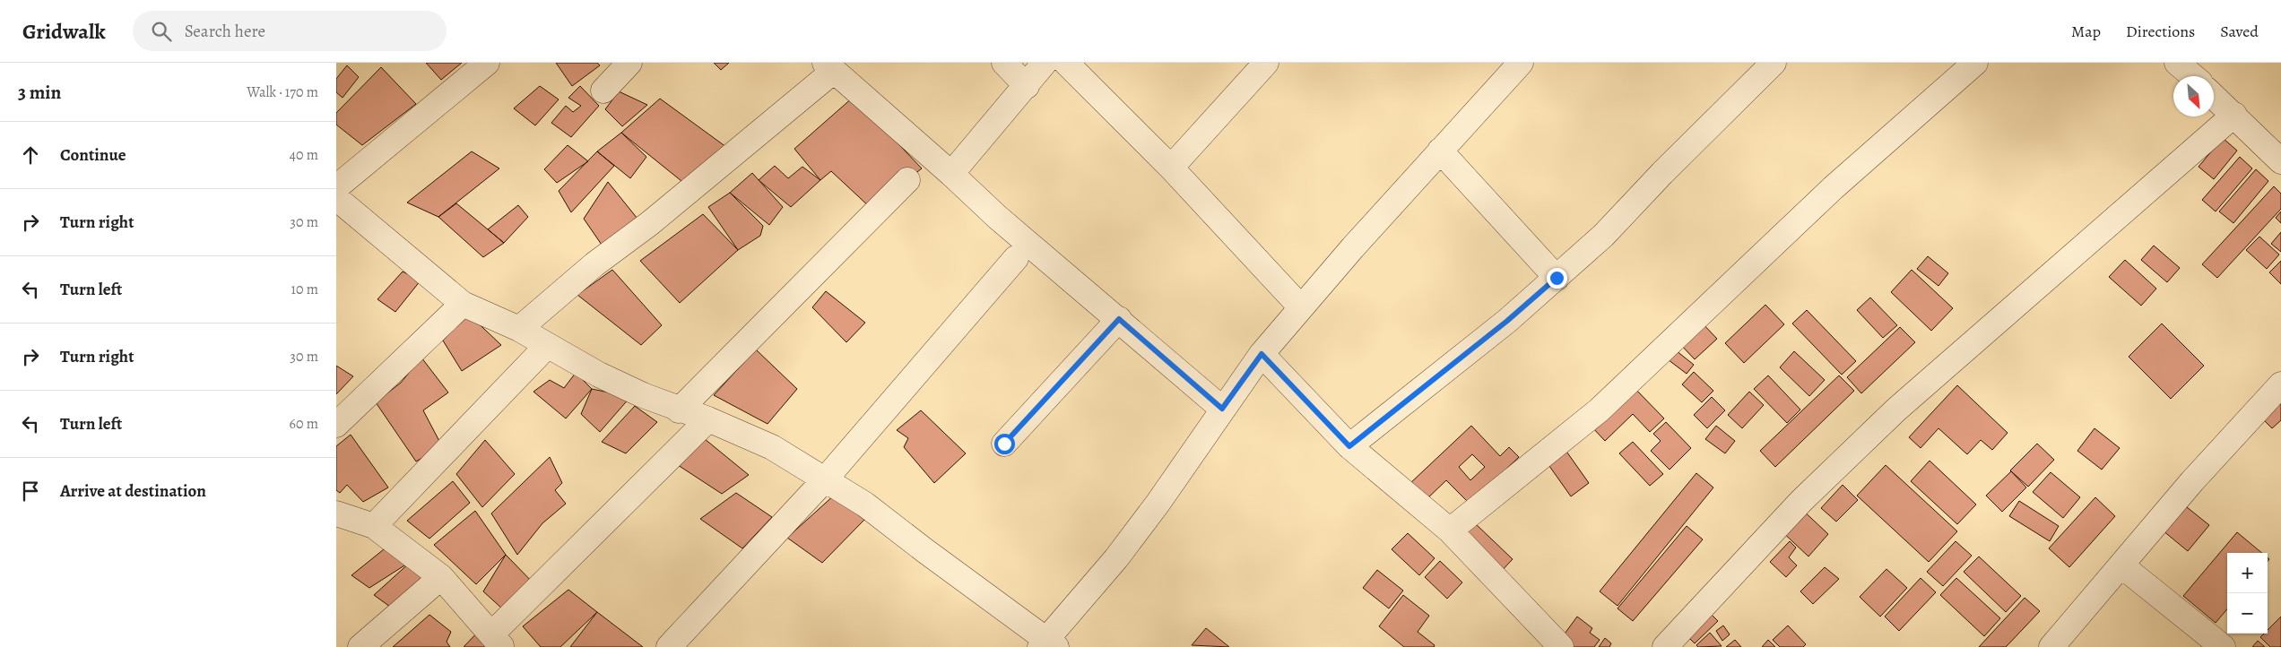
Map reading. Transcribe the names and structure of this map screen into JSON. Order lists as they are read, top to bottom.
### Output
{
  "north": "bottom right",
  "page": {
    "header": "Gridwalk",
    "search": "Search here",
    "nav": ["Map", "Directions", "Saved"],
    "heading": ["3 min", "Walk · 170 m"],
    "list": [
      ["Continue", "40 m"],
      ["Turn right", "30 m"],
      ["Turn left", "10 m"],
      ["Turn right", "30 m"],
      ["Turn left", "60 m"],
      "Arrive at destination"
    ],
    "map_buttons": ["+", "−"]
  }
}
